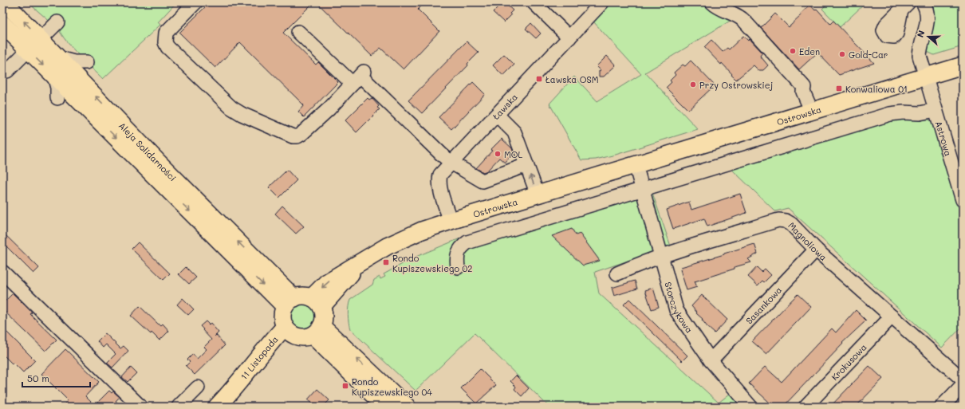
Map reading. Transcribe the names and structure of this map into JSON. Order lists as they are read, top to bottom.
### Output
{
  "streets": {
    "main road": ["Ostrowska", "Aleja Solidarności", "11 Listopada"],
    "street": [
      "Ławska",
      "Astrowa",
      "Magnoliowa",
      "Sasankowa",
      "Storczykowa",
      "Krokusowa"
    ]
  },
  "crossings": [
    ["Ławska", "Ostrowska"],
    ["Ostrowska", "Astrowa"],
    ["Ostrowska", "Aleja Solidarności"],
    ["Ostrowska", "11 Listopada"],
    ["Aleja Solidarności", "11 Listopada"],
    ["Magnoliowa", "Sasankowa"],
    ["Magnoliowa", "Storczykowa"],
    ["Magnoliowa", "Krokusowa"],
    ["Sasankowa", "Storczykowa"]
  ],
  "places": {
    "other": [
      "Eden",
      "Gold-Car",
      "Przy Ostrowskiej",
      "MOL"
    ],
    "transit": [
      "Ławska OSM",
      "Konwaliowa 01",
      "Rondo Kupiszewskiego 02",
      "Rondo Kupiszewskiego 04"
    ]
  },
  "scale_bar": "50 m",
  "north": "left"
}
